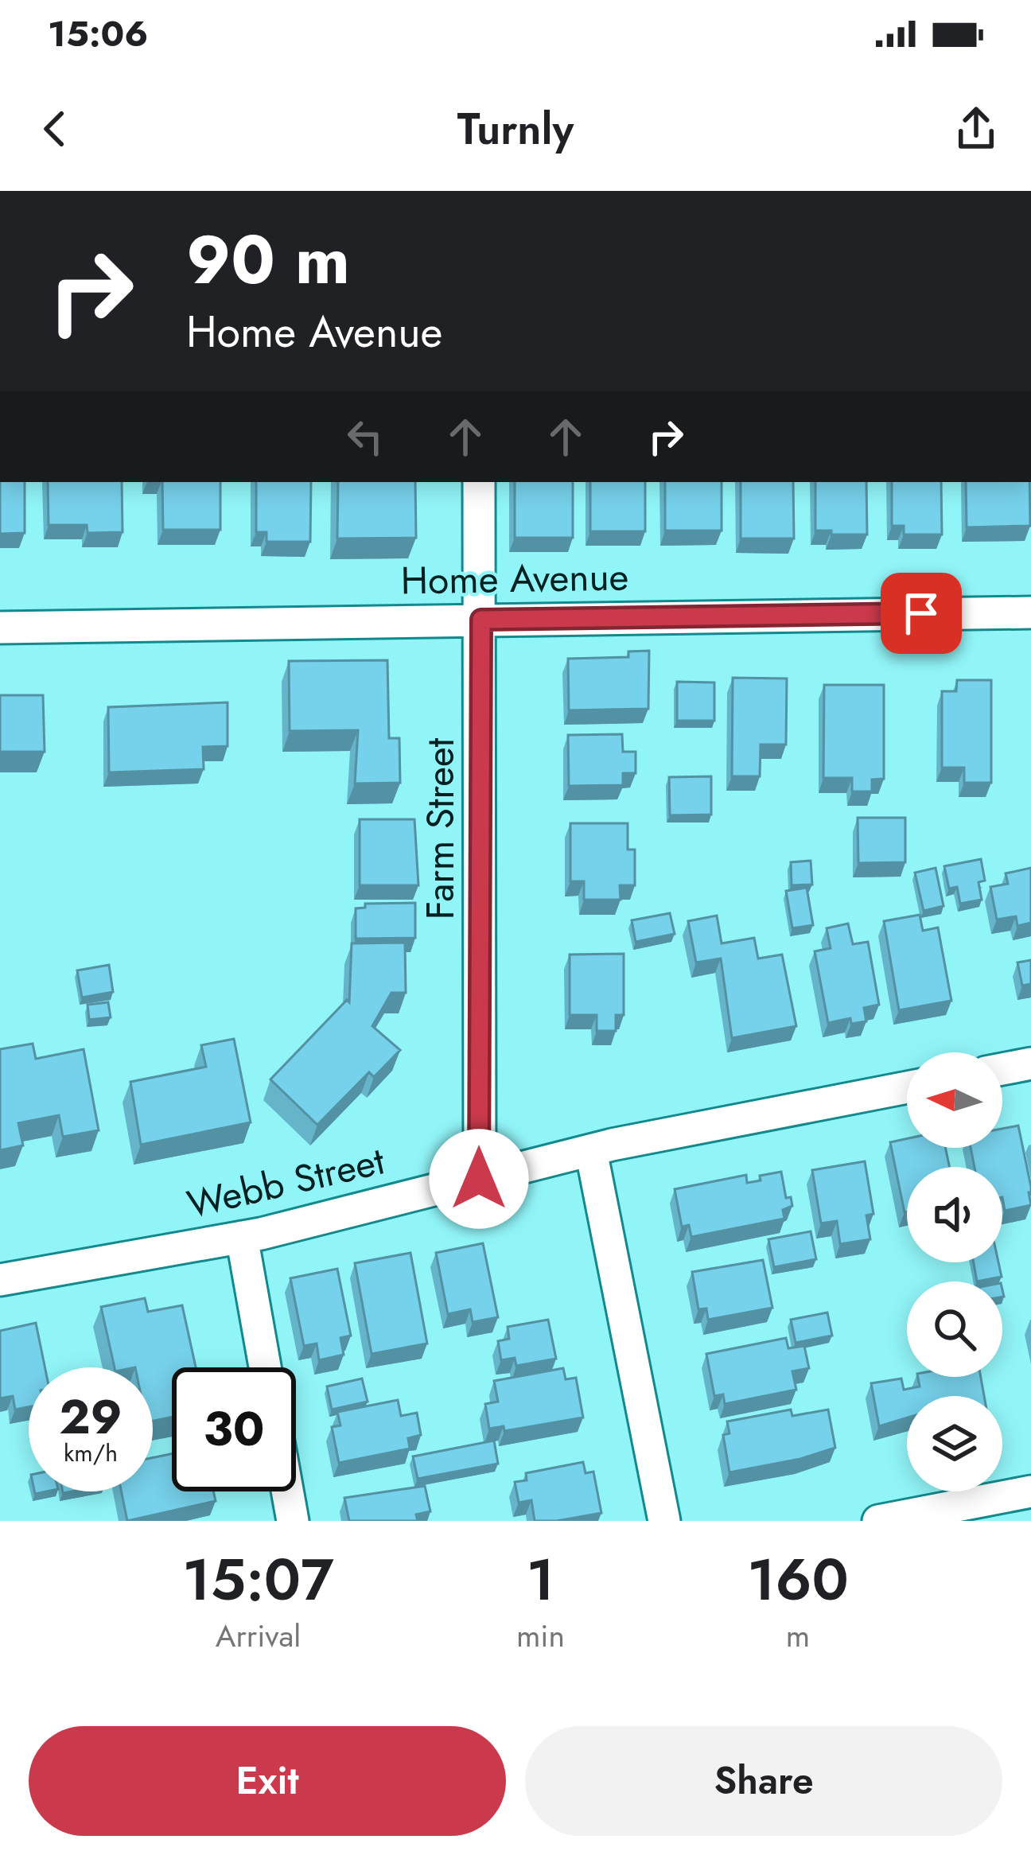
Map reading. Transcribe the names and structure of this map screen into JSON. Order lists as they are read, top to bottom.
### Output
{
  "streets": {
    "street": ["Home Avenue", "Farm Street", "Webb Street"]
  },
  "crossings": [
    ["Home Avenue", "Farm Street"],
    ["Farm Street", "Webb Street"]
  ],
  "north": "left",
  "page": {
    "status": "15:06",
    "header": "Turnly",
    "turn": ["90 m", "Home Avenue"],
    "speed": "29 km/h",
    "limit": "30",
    "eta": [
      "15:07",
      "Arrival",
      "1",
      "min",
      "160",
      "m"
    ],
    "buttons": ["Exit", "Share"]
  }
}
